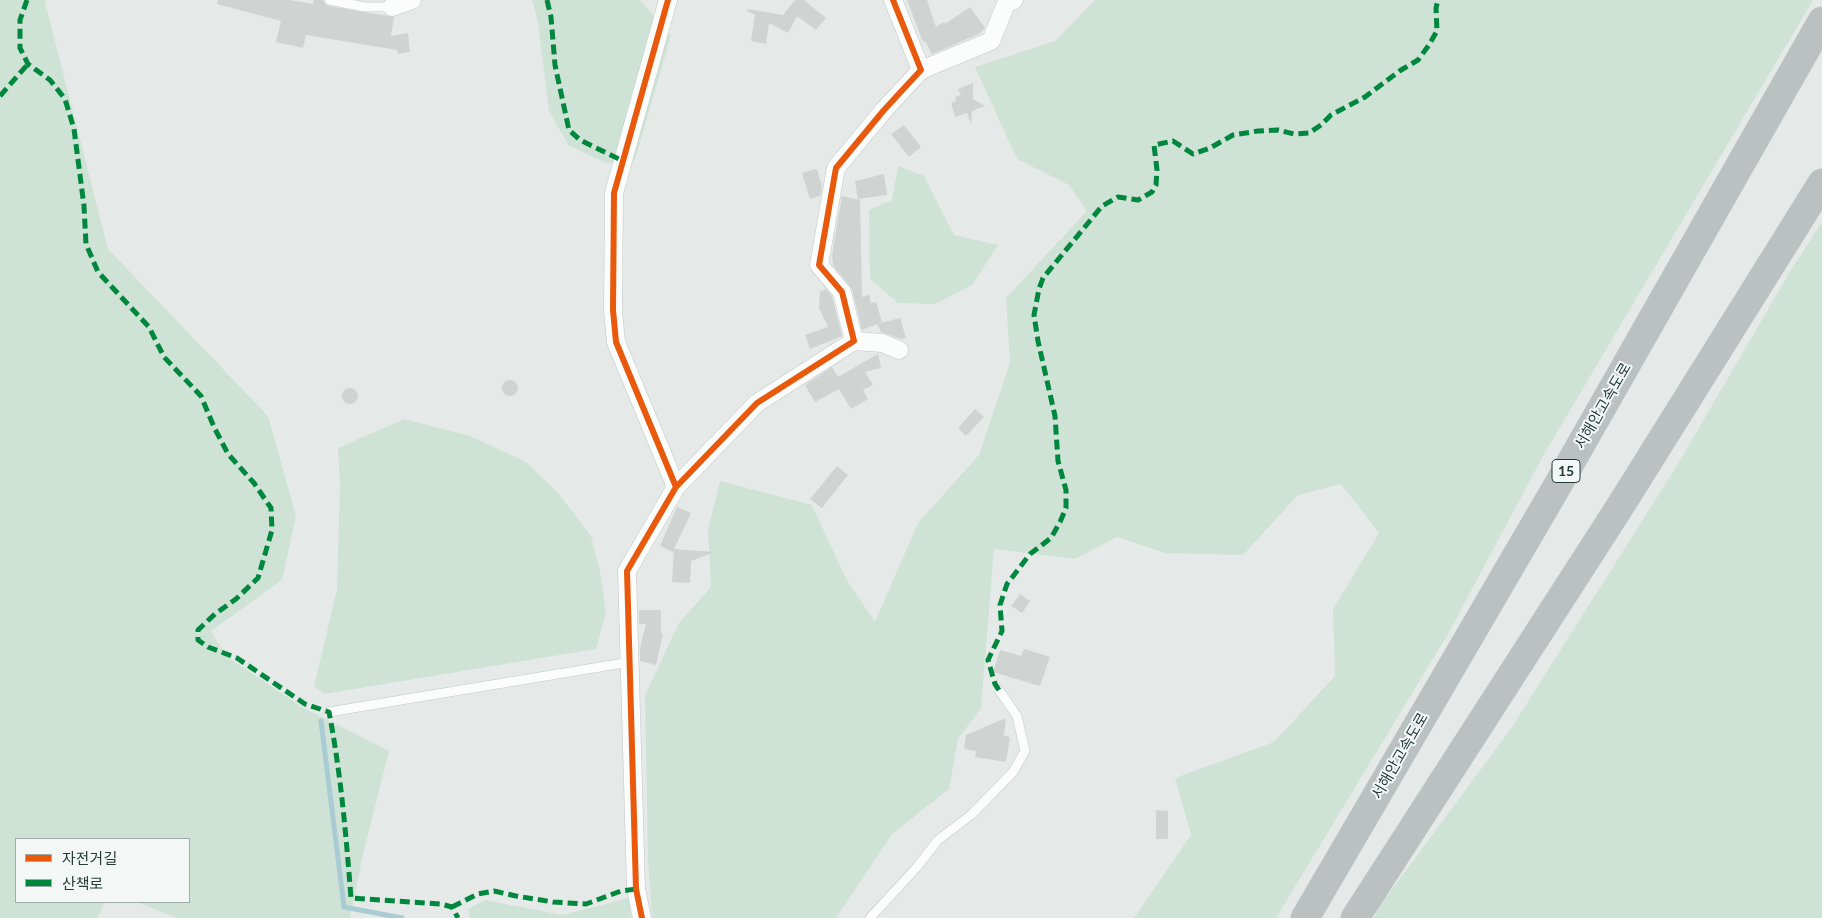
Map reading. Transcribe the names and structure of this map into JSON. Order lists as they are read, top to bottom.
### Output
{
  "streets": {
    "highway": ["서해안고속도로", "15"]
  },
  "legend": ["자전거길", "산책로"]
}
